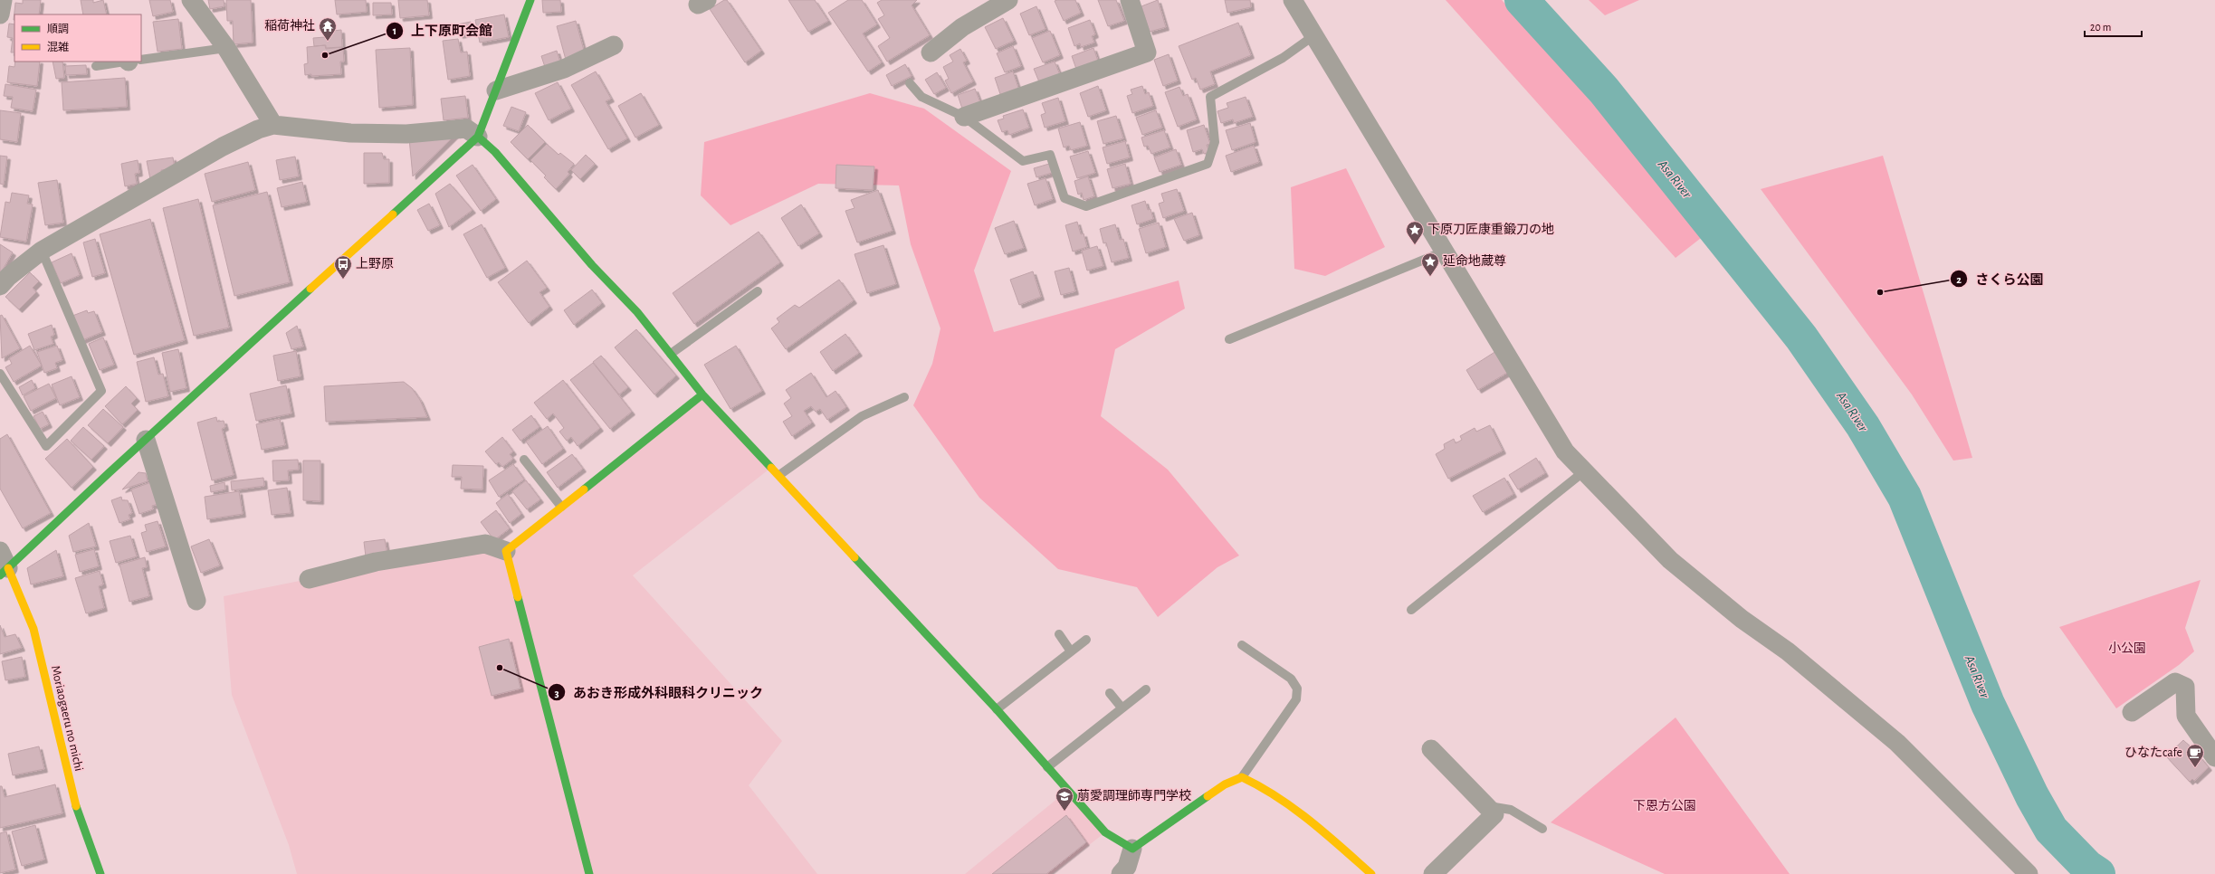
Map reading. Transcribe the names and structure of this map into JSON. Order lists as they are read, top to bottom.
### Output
{
  "streets": {
    "street": ["Moriaogaeru no michi"]
  },
  "water": ["Asa River"],
  "parks": ["小公園", "下恩方公園"],
  "places": {
    "temple": ["稲荷神社"],
    "other": ["上下原町会館", "さくら公園", "あおき形成外科眼科クリニック"],
    "place": ["下原刀匠康重鍛刀の地", "延命地蔵尊"],
    "bus stop": ["上野原"],
    "cafe": ["ひなたcafe"],
    "school or university": ["萠愛調理師専門学校"]
  },
  "legend": ["順調", "混雑"],
  "scale_bar": "20 m"
}
